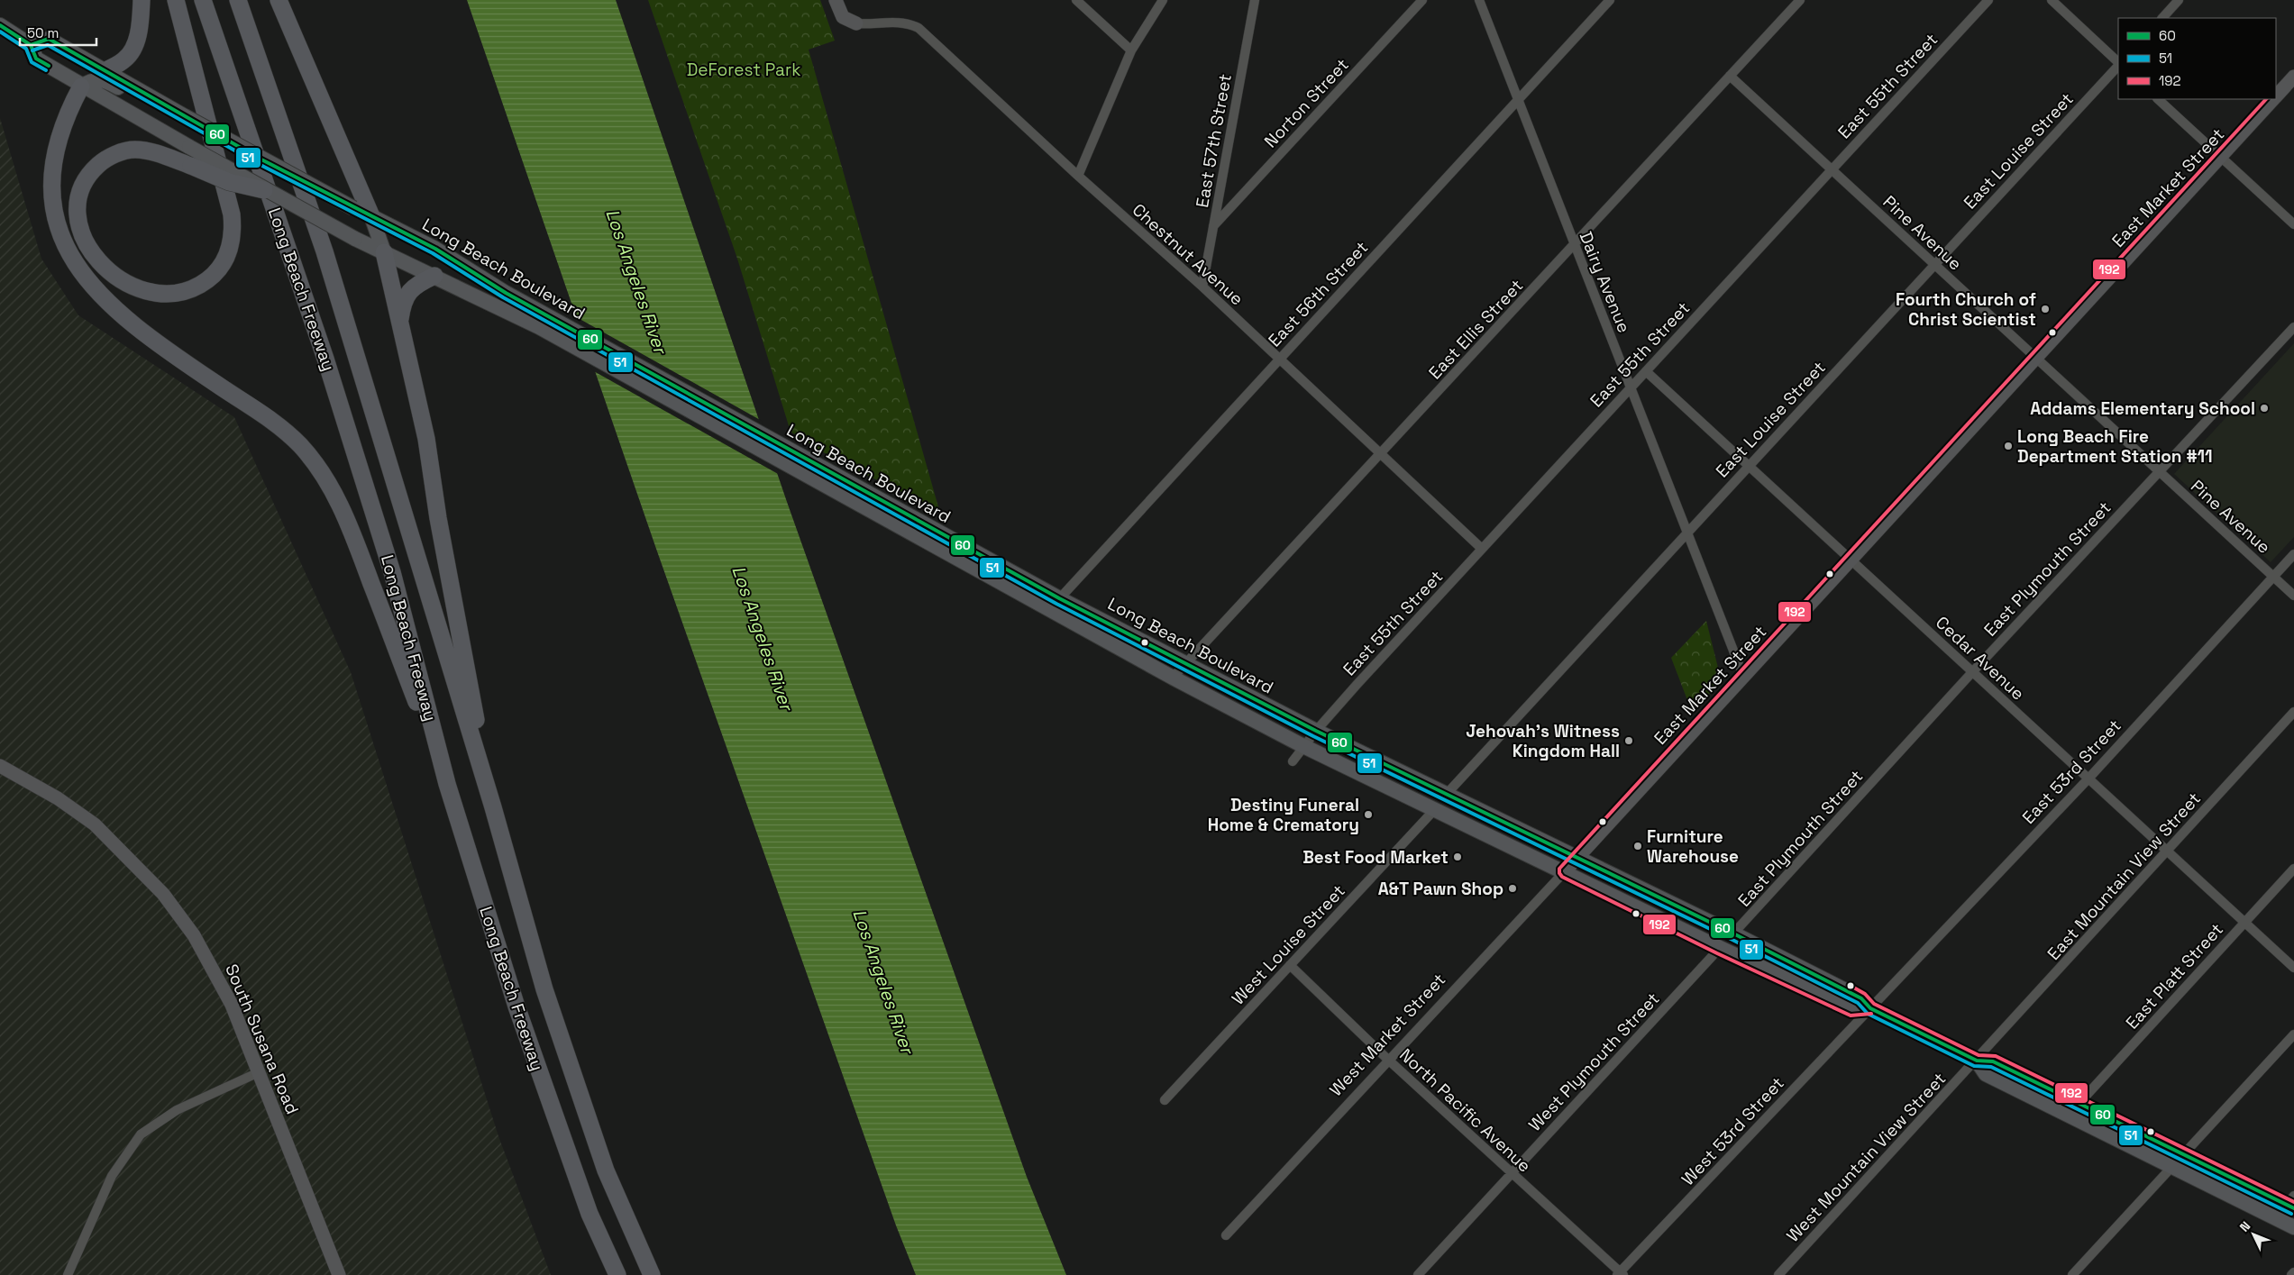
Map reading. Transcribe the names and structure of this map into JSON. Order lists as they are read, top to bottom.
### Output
{
  "streets": {
    "highway": ["Long Beach Freeway"],
    "main road": ["Long Beach Boulevard"],
    "street": [
      "East 55th Street",
      "Norton Street",
      "East 57th Street",
      "East Louise Street",
      "East Market Street",
      "Pine Avenue",
      "Chestnut Avenue",
      "Dairy Avenue",
      "East 56th Street",
      "East Ellis Street",
      "East Plymouth Street",
      "Cedar Avenue",
      "East 53rd Street",
      "East Mountain View Street",
      "West Louise Street",
      "East Platt Street",
      "West Market Street",
      "South Susana Road",
      "West Plymouth Street",
      "North Pacific Avenue",
      "West 53rd Street",
      "West Mountain View Street"
    ]
  },
  "crossings": [
    ["East 55th Street", "Pine Avenue"],
    ["East 55th Street", "Chestnut Avenue"],
    ["East 55th Street", "Long Beach Boulevard"],
    ["East 55th Street", "Dairy Avenue"],
    ["East 55th Street", "Cedar Avenue"],
    ["Norton Street", "East 57th Street"],
    ["East 57th Street", "Chestnut Avenue"],
    ["East Louise Street", "Pine Avenue"],
    ["East Louise Street", "Long Beach Boulevard"],
    ["East Louise Street", "Dairy Avenue"],
    ["East Louise Street", "Cedar Avenue"],
    ["East Market Street", "Pine Avenue"],
    ["East Market Street", "Long Beach Boulevard"],
    ["East Market Street", "Dairy Avenue"],
    ["East Market Street", "Cedar Avenue"],
    ["East Market Street", "West Market Street"],
    ["Pine Avenue", "East Ellis Street"],
    ["Pine Avenue", "East Plymouth Street"],
    ["Pine Avenue", "East 53rd Street"],
    ["Chestnut Avenue", "East 56th Street"],
    ["Chestnut Avenue", "East Ellis Street"],
    ["Long Beach Boulevard", "East 56th Street"],
    ["Long Beach Boulevard", "East Ellis Street"],
    ["Long Beach Boulevard", "East Plymouth Street"],
    ["Long Beach Boulevard", "East 53rd Street"],
    ["Long Beach Boulevard", "East Mountain View Street"],
    ["Long Beach Boulevard", "West Louise Street"],
    ["Long Beach Boulevard", "East Platt Street"],
    ["Long Beach Boulevard", "West Market Street"],
    ["Long Beach Boulevard", "West Plymouth Street"],
    ["Long Beach Boulevard", "West 53rd Street"],
    ["Long Beach Boulevard", "West Mountain View Street"],
    ["Dairy Avenue", "East 56th Street"],
    ["Dairy Avenue", "East Ellis Street"],
    ["East Plymouth Street", "Cedar Avenue"],
    ["Cedar Avenue", "East 53rd Street"],
    ["Cedar Avenue", "East Mountain View Street"],
    ["Cedar Avenue", "East Platt Street"],
    ["East 53rd Street", "West 53rd Street"],
    ["East Mountain View Street", "West Mountain View Street"],
    ["West Louise Street", "North Pacific Avenue"],
    ["West Market Street", "North Pacific Avenue"],
    ["West Plymouth Street", "North Pacific Avenue"],
    ["North Pacific Avenue", "West 53rd Street"]
  ],
  "water": ["Los Angeles River"],
  "parks": ["DeForest Park"],
  "places": [
    "Fourth Church of Christ Scientist",
    "Addams Elementary School",
    "Long Beach Fire Department Station #11",
    "Jehovah's Witness Kingdom Hall",
    "Destiny Funeral Home & Crematory",
    "Furniture Warehouse",
    "Best Food Market",
    "A&T Pawn Shop"
  ],
  "lines": ["transit line 60", "transit line 51", "transit line 192"],
  "legend": ["60", "51", "192"],
  "scale_bar": "50 m",
  "north": "top left"
}
